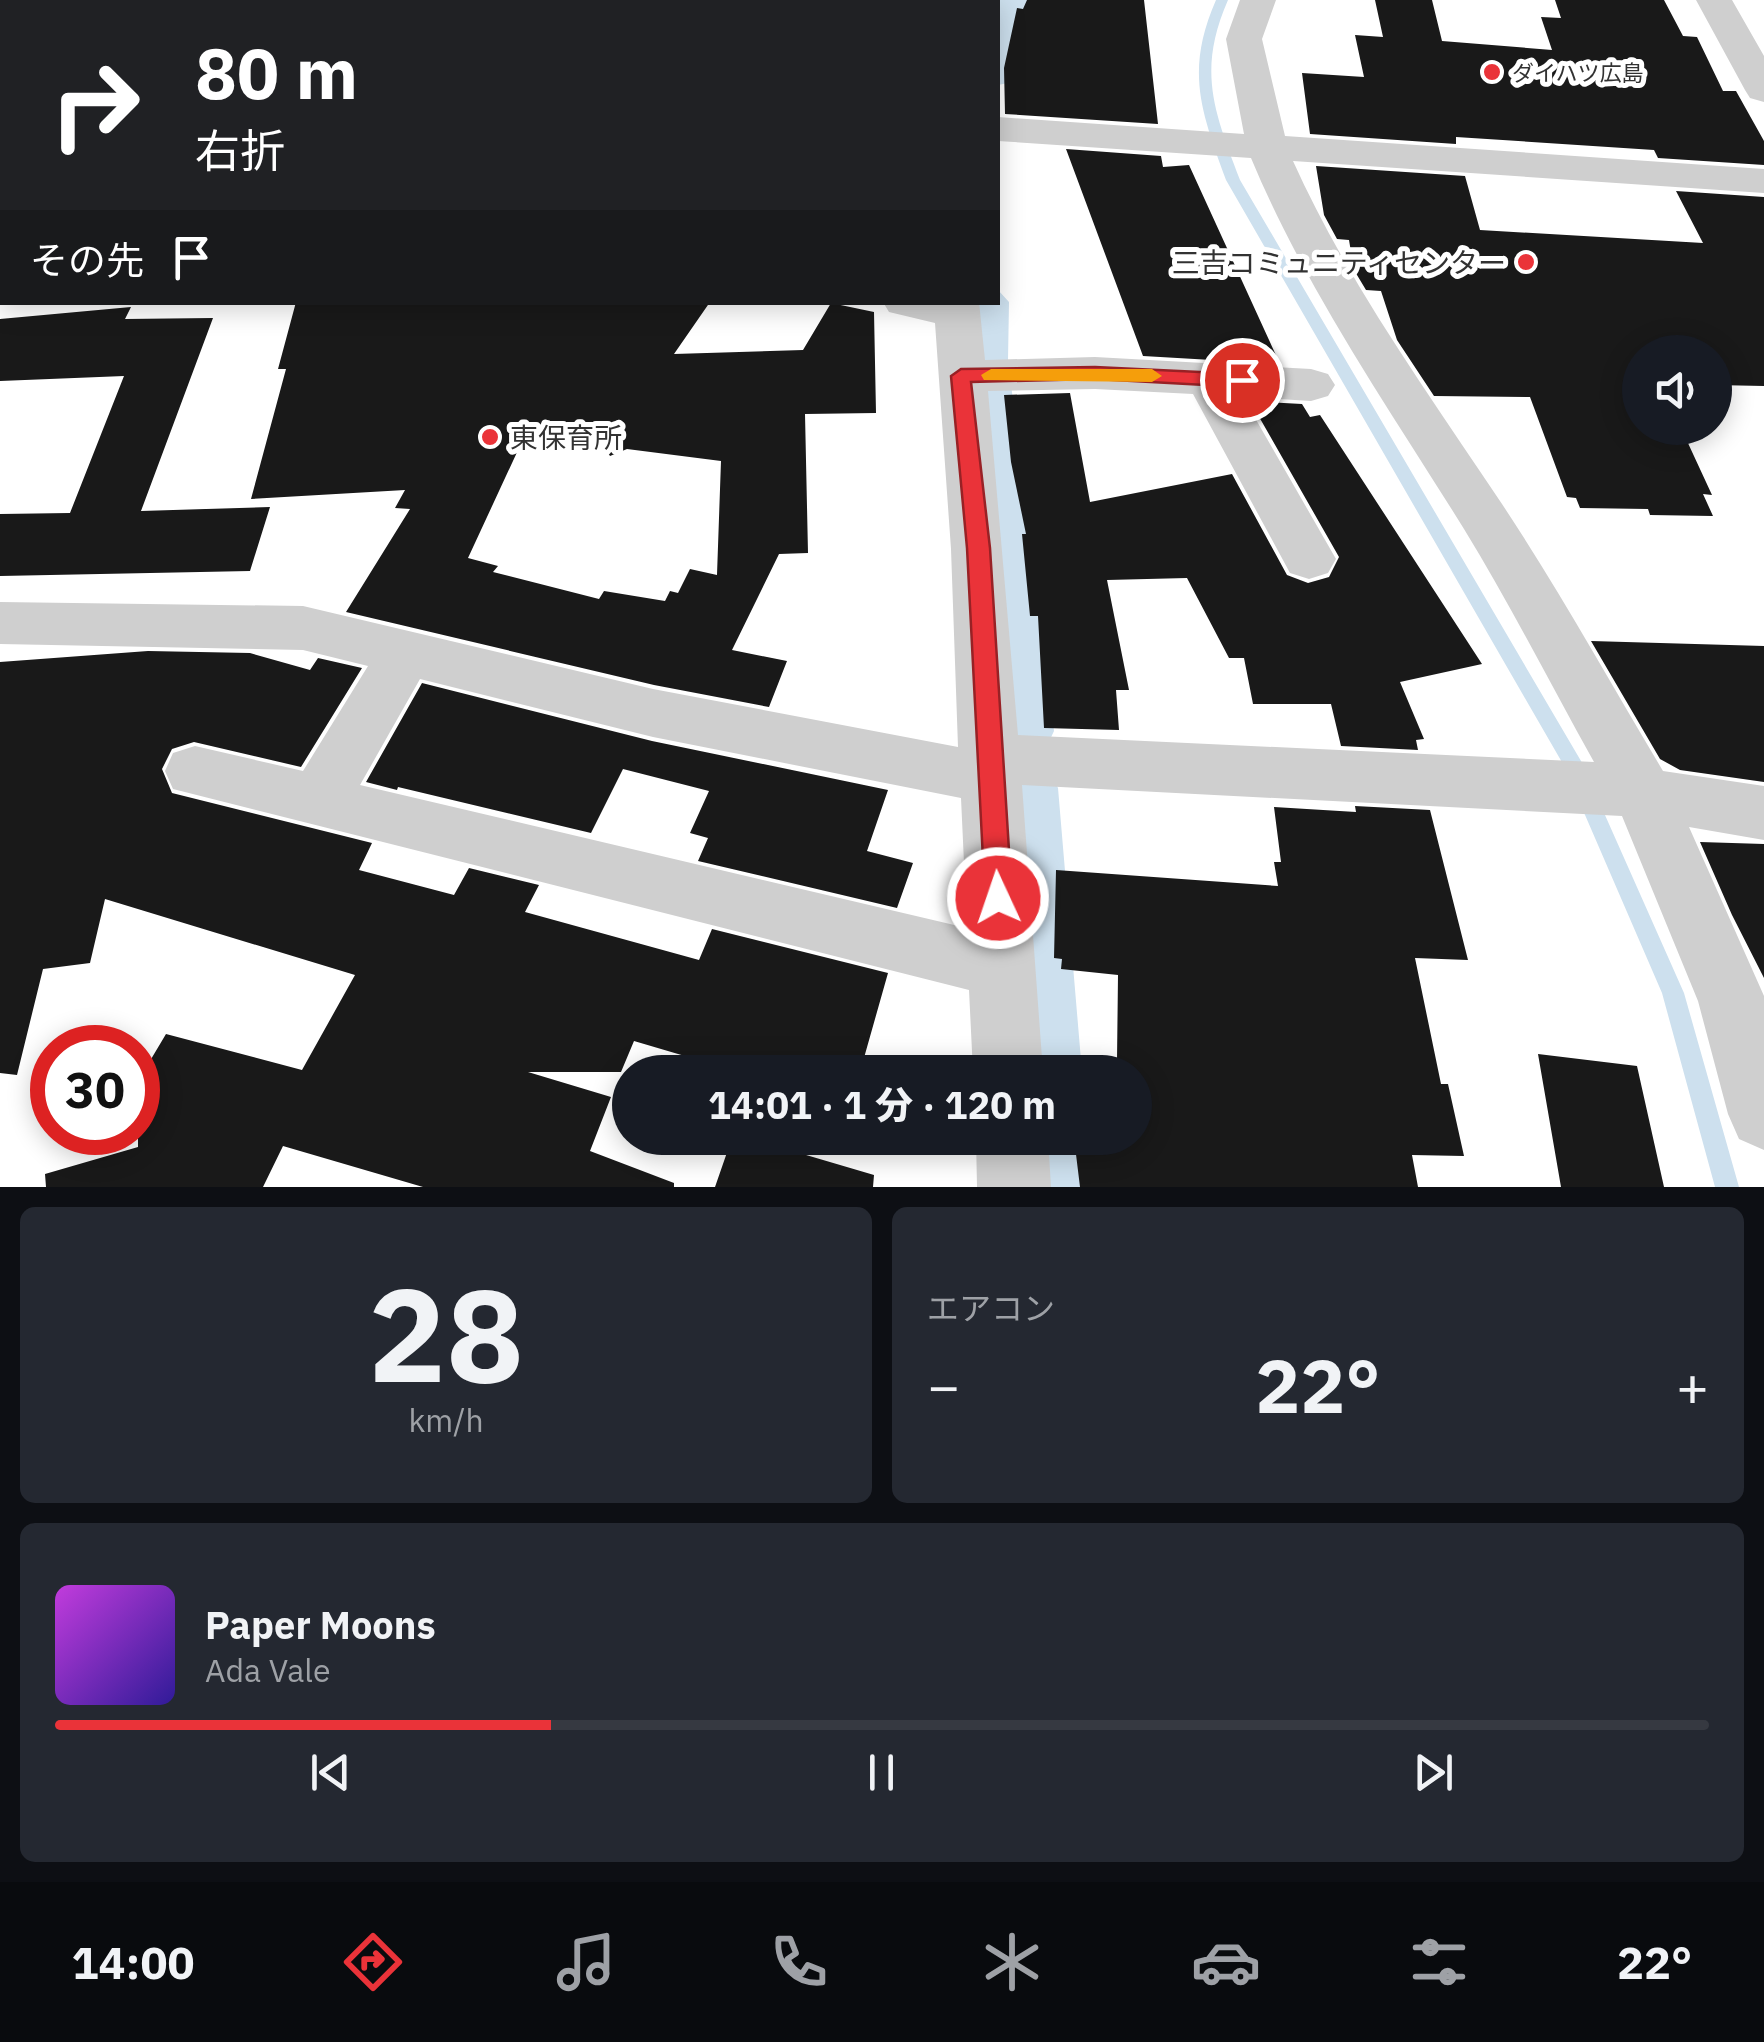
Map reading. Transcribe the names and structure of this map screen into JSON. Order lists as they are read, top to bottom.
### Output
{
  "places": ["ダイハツ広島", "三吉コミュニティセンター", "東保育所"],
  "page": {
    "turn": ["80 m", "右折"],
    "then": "その先",
    "limit": "30",
    "trip": "14:01 · 1 分 · 120 m",
    "tile": [
      ["28", "km/h"],
      "エアコン"
    ],
    "heat": ["−", "22°", "+"],
    "song": ["Paper Moons", "Ada Vale"],
    "tabs": ["14:00", "22°"]
  }
}
